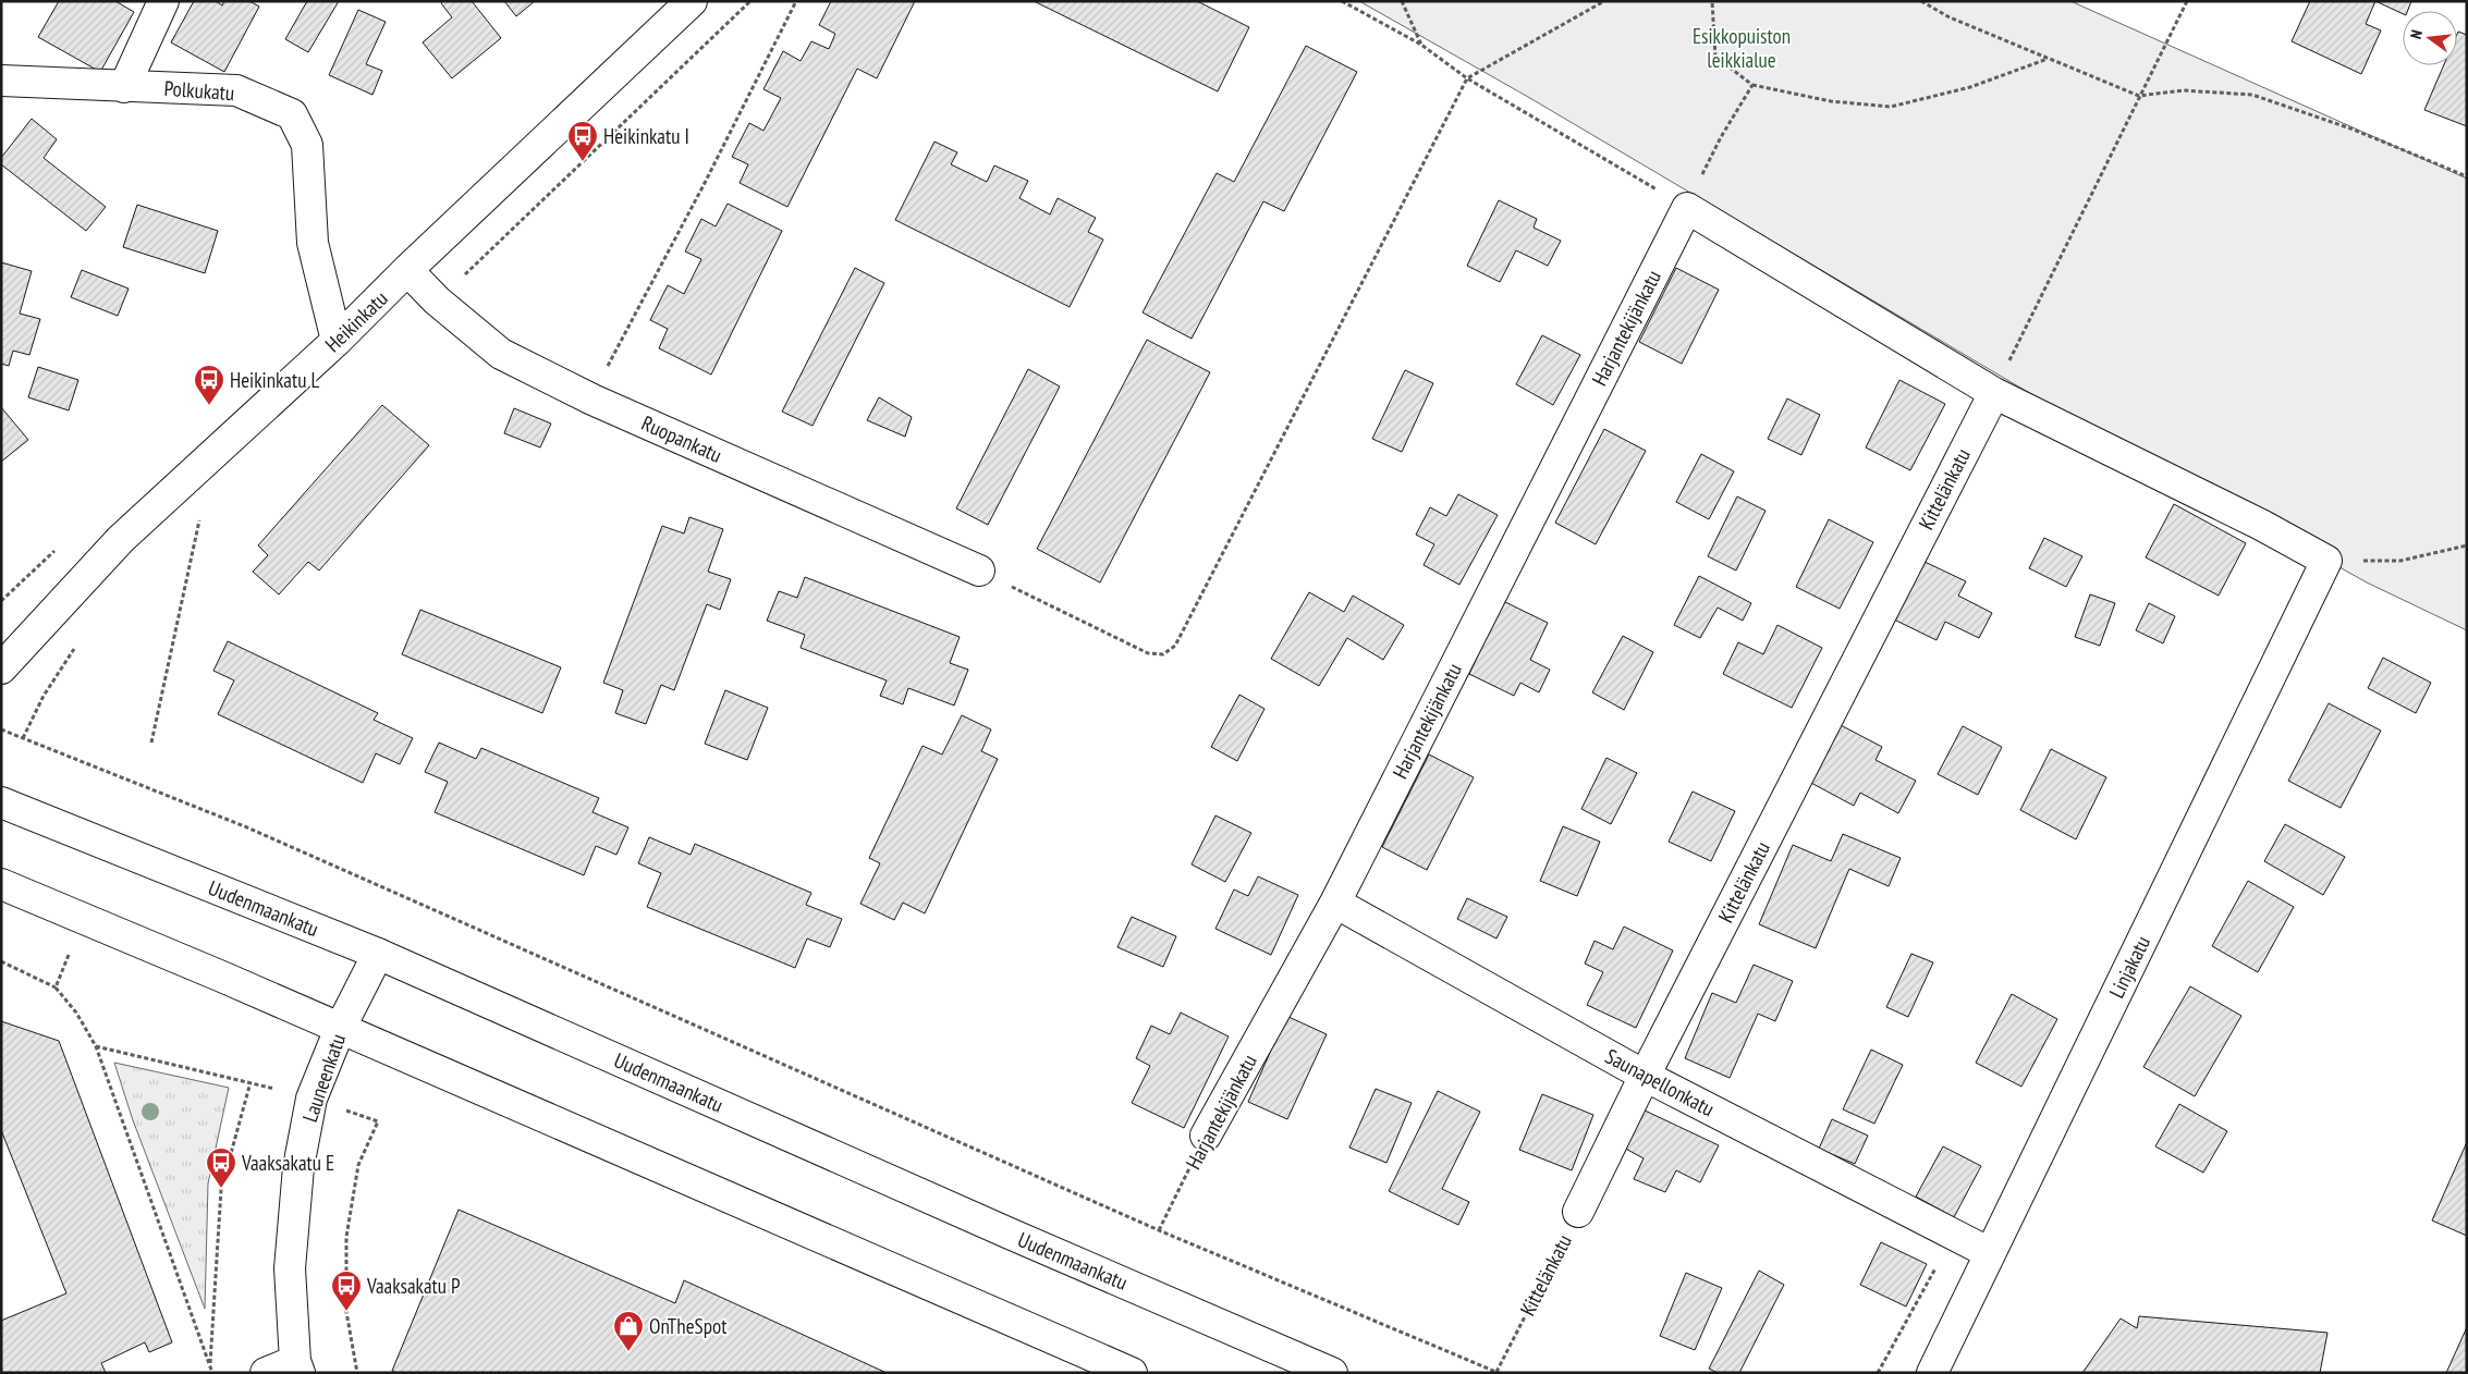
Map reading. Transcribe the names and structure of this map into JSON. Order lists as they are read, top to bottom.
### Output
{
  "streets": {
    "street": [
      "Polkukatu",
      "Heikinkatu",
      "Harjantekijänkatu",
      "Ruopankatu",
      "Kittelänkatu",
      "Uudenmaankatu",
      "Linjakatu",
      "Launeenkatu",
      "Saunapellonkatu"
    ]
  },
  "crossings": [
    ["Polkukatu", "Heikinkatu"],
    ["Heikinkatu", "Ruopankatu"],
    ["Harjantekijänkatu", "Saunapellonkatu"],
    ["Kittelänkatu", "Saunapellonkatu"],
    ["Uudenmaankatu", "Launeenkatu"],
    ["Linjakatu", "Saunapellonkatu"]
  ],
  "parks": ["Esikkopuiston leikkialue"],
  "places": {
    "bus stop": [
      "Heikinkatu I",
      "Heikinkatu L",
      "Vaaksakatu E",
      "Vaaksakatu P"
    ],
    "shop": ["OnTheSpot"]
  },
  "north": "left"
}
